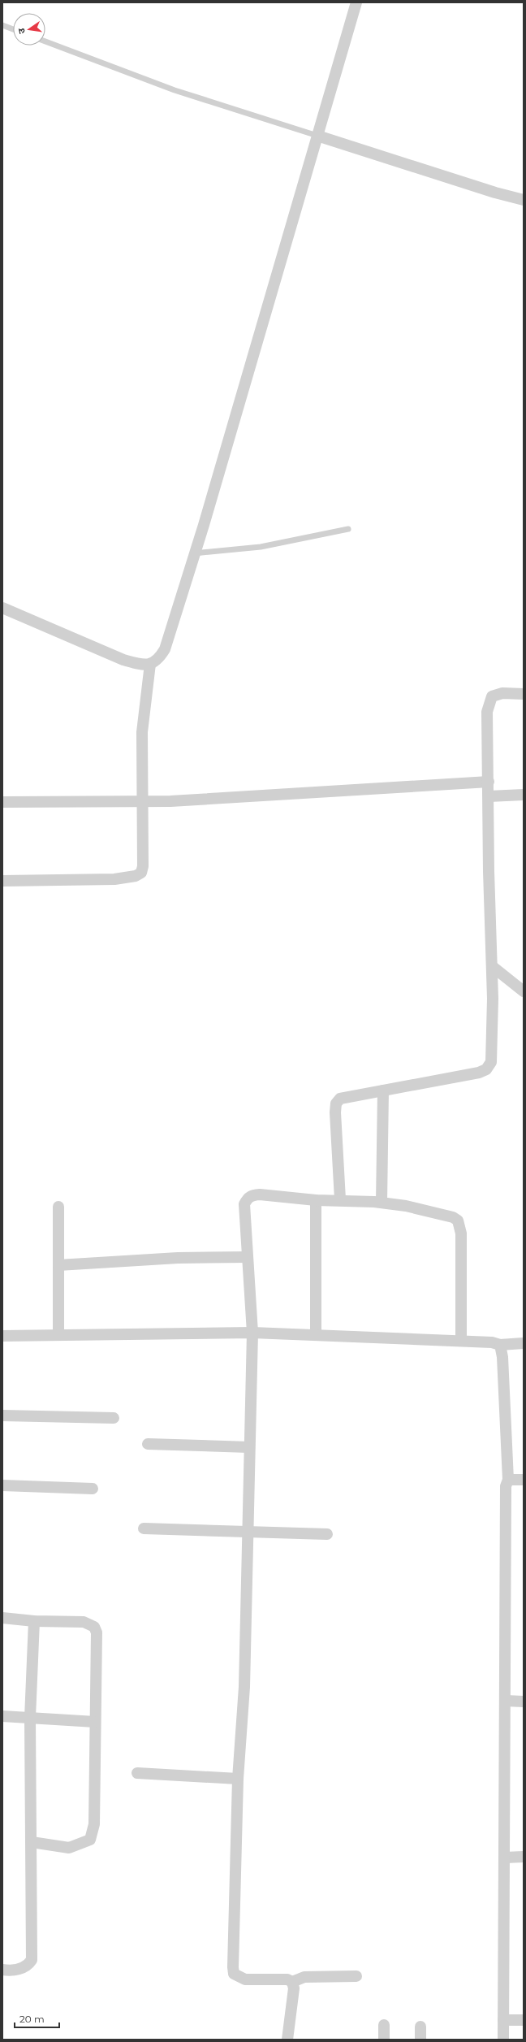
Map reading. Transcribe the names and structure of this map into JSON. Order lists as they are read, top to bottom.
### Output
{
  "scale_bar": "20 m",
  "north": "left"
}
